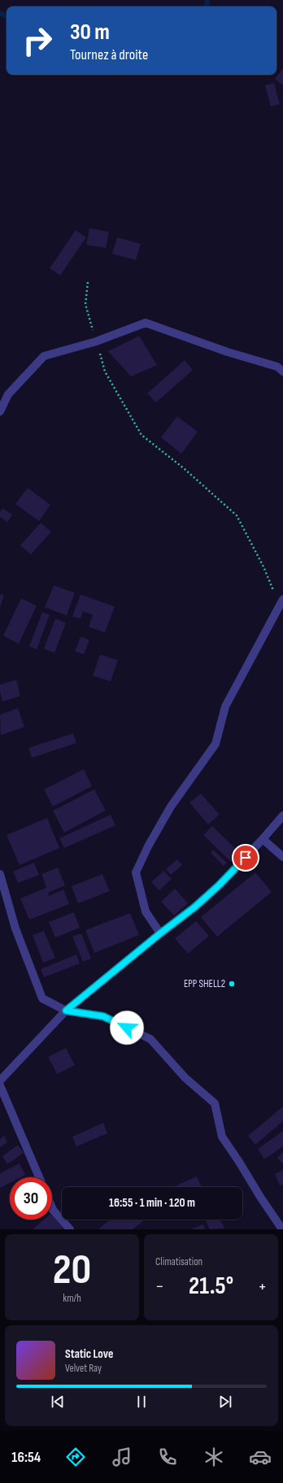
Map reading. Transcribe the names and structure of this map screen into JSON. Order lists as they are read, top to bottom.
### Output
{
  "places": ["EPP SHELL2"],
  "page": {
    "turn": ["30 m", "Tournez à droite"],
    "limit": "30",
    "trip": "16:55 · 1 min · 120 m",
    "tile": [
      ["20", "km/h"],
      "Climatisation"
    ],
    "heat": ["−", "21.5°", "+"],
    "song": ["Static Love", "Velvet Ray"],
    "tabs": "16:54"
  }
}
